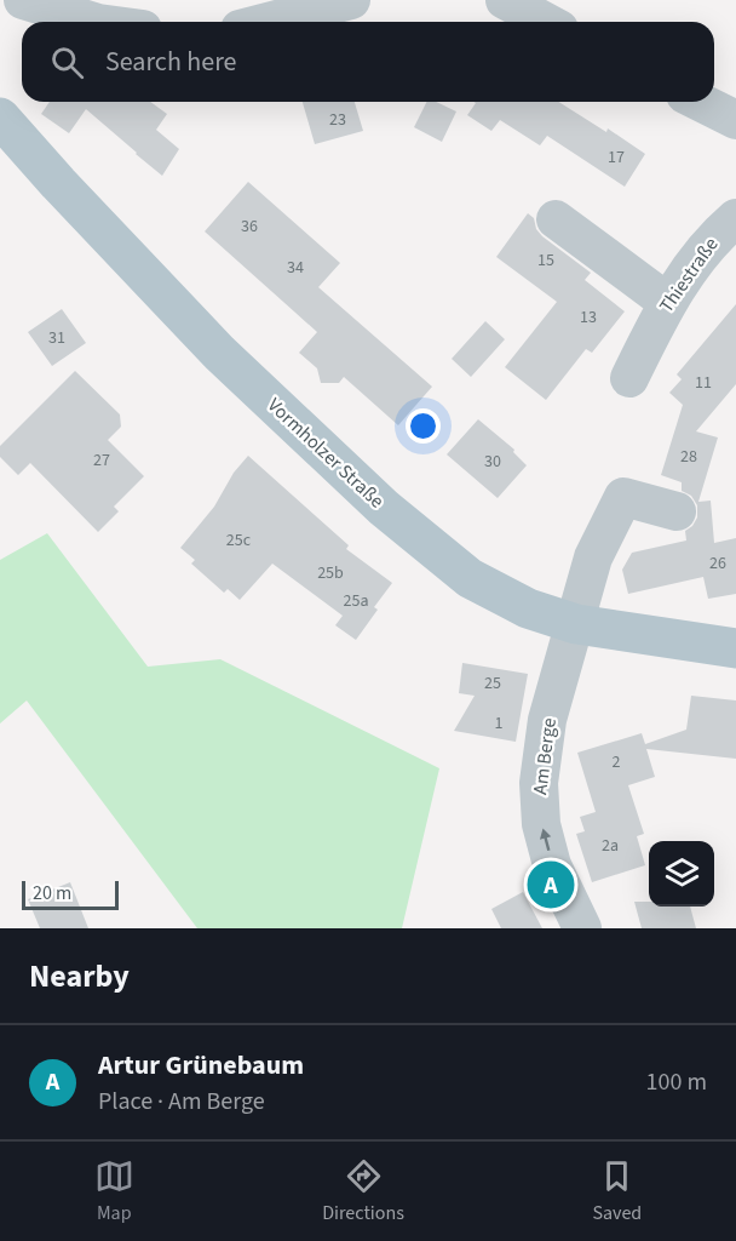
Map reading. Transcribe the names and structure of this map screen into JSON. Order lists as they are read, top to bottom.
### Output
{
  "streets": {
    "main road": ["Vormholzer Straße"],
    "street": ["Thiestraße", "Am Berge"]
  },
  "crossings": [
    ["Vormholzer Straße", "Am Berge"]
  ],
  "one_way": ["Am Berge"],
  "house_numbers": [
    "23",
    "17",
    "36",
    "15",
    "34",
    "13",
    "31",
    "11",
    "28",
    "27",
    "30",
    "25c",
    "26",
    "25b",
    "25a",
    "25",
    "1",
    "2",
    "2a"
  ],
  "scale_bar": "20 m",
  "page": {
    "search": "Search here",
    "pins": "A",
    "scale": "20 m",
    "heading": "Nearby",
    "list": [
      {
        "mark": "A",
        "name": "Artur Grünebaum",
        "note": "Place · Am Berge",
        "value": "100 m"
      }
    ],
    "nav": ["Map", "Directions", "Saved"]
  }
}
